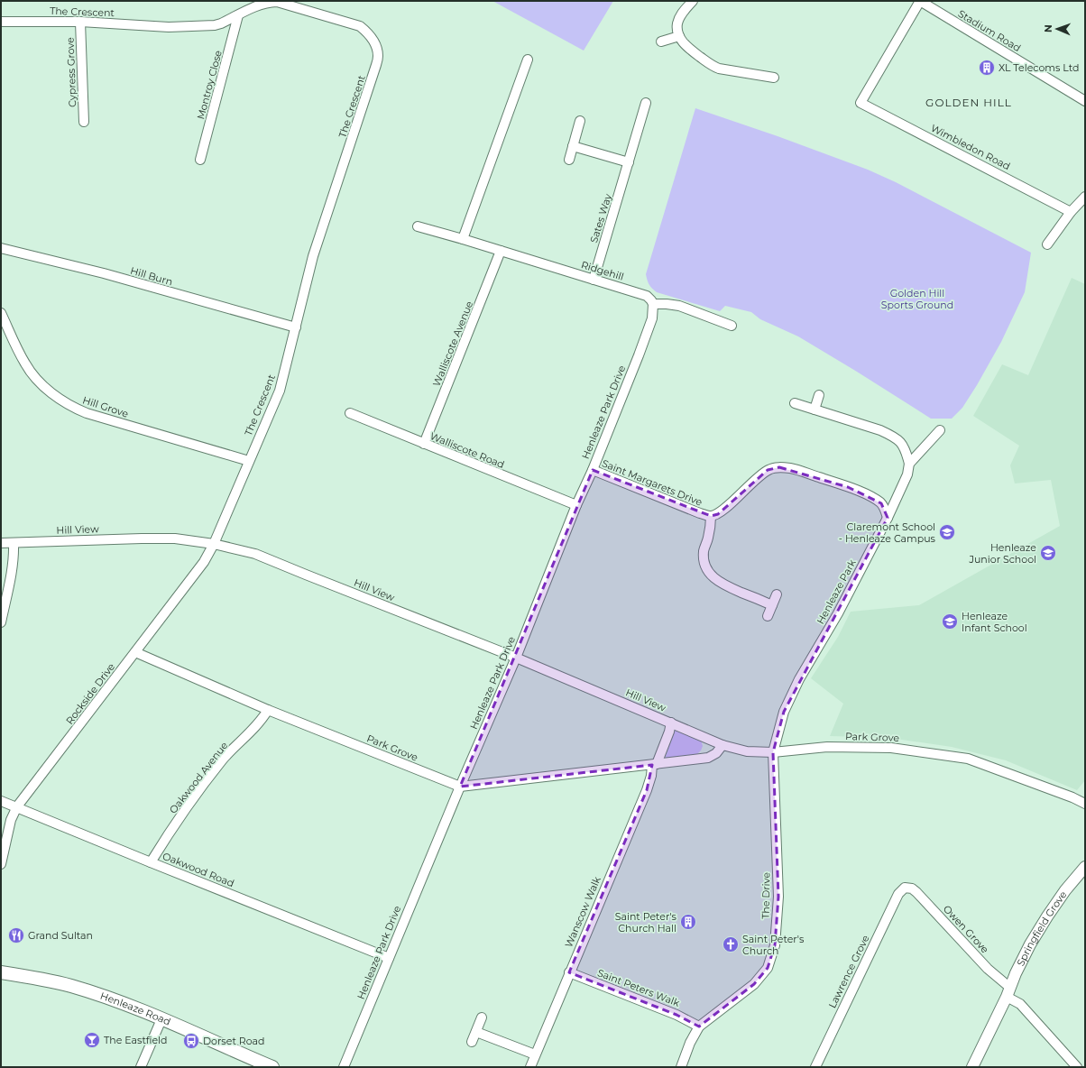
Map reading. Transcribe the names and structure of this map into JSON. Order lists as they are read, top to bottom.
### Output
{
  "streets": {
    "main road": ["Henleaze Road"],
    "street": [
      "The Crescent",
      "Stadium Road",
      "Cypress Grove",
      "Montroy Close",
      "Wimbledon Road",
      "Sates Way",
      "Ridgehill",
      "Hill Burn",
      "Walliscote Avenue",
      "Hill Grove",
      "Henleaze Park Drive",
      "Walliscote Road",
      "Saint Margarets Drive",
      "Hill View",
      "Henleaze Park",
      "Rockside Drive",
      "Park Grove",
      "Oakwood Avenue",
      "Oakwood Road",
      "The Drive",
      "Wanscow Walk",
      "Owen Grove",
      "Springfield Grove",
      "Lawrence Grove",
      "Saint Peters Walk"
    ]
  },
  "crossings": [
    ["The Crescent", "Cypress Grove"],
    ["The Crescent", "Montroy Close"],
    ["The Crescent", "Hill Burn"],
    ["The Crescent", "Hill Grove"],
    ["The Crescent", "Hill View"],
    ["The Crescent", "Rockside Drive"],
    ["Stadium Road", "Wimbledon Road"],
    ["Sates Way", "Ridgehill"],
    ["Ridgehill", "Walliscote Avenue"],
    ["Ridgehill", "Henleaze Park Drive"],
    ["Walliscote Avenue", "Walliscote Road"],
    ["Henleaze Park Drive", "Walliscote Road"],
    ["Henleaze Park Drive", "Saint Margarets Drive"],
    ["Henleaze Park Drive", "Hill View"],
    ["Henleaze Park Drive", "Park Grove"],
    ["Henleaze Park Drive", "Oakwood Road"],
    ["Saint Margarets Drive", "Henleaze Park"],
    ["Hill View", "Rockside Drive"],
    ["Hill View", "Park Grove"],
    ["Henleaze Park", "Park Grove"],
    ["Henleaze Park", "The Drive"],
    ["Rockside Drive", "Park Grove"],
    ["Rockside Drive", "Oakwood Road"],
    ["Park Grove", "Oakwood Avenue"],
    ["Park Grove", "The Drive"],
    ["Park Grove", "Wanscow Walk"],
    ["Oakwood Avenue", "Oakwood Road"],
    ["The Drive", "Saint Peters Walk"],
    ["Wanscow Walk", "Saint Peters Walk"],
    ["Owen Grove", "Springfield Grove"],
    ["Owen Grove", "Lawrence Grove"]
  ],
  "districts": ["GOLDEN HILL"],
  "parks": ["Golden Hill Sports Ground"],
  "places": {
    "building": ["XL Telecoms Ltd", "Saint Peter's Church Hall"],
    "school or university": ["Claremont School - Henleaze Campus", "Henleaze Junior School", "Henleaze Infant School"],
    "restaurant": ["Grand Sultan"],
    "church": ["Saint Peter's Church"],
    "bar": ["The Eastfield"],
    "bus stop": ["Dorset Road"]
  },
  "north": "left"
}
